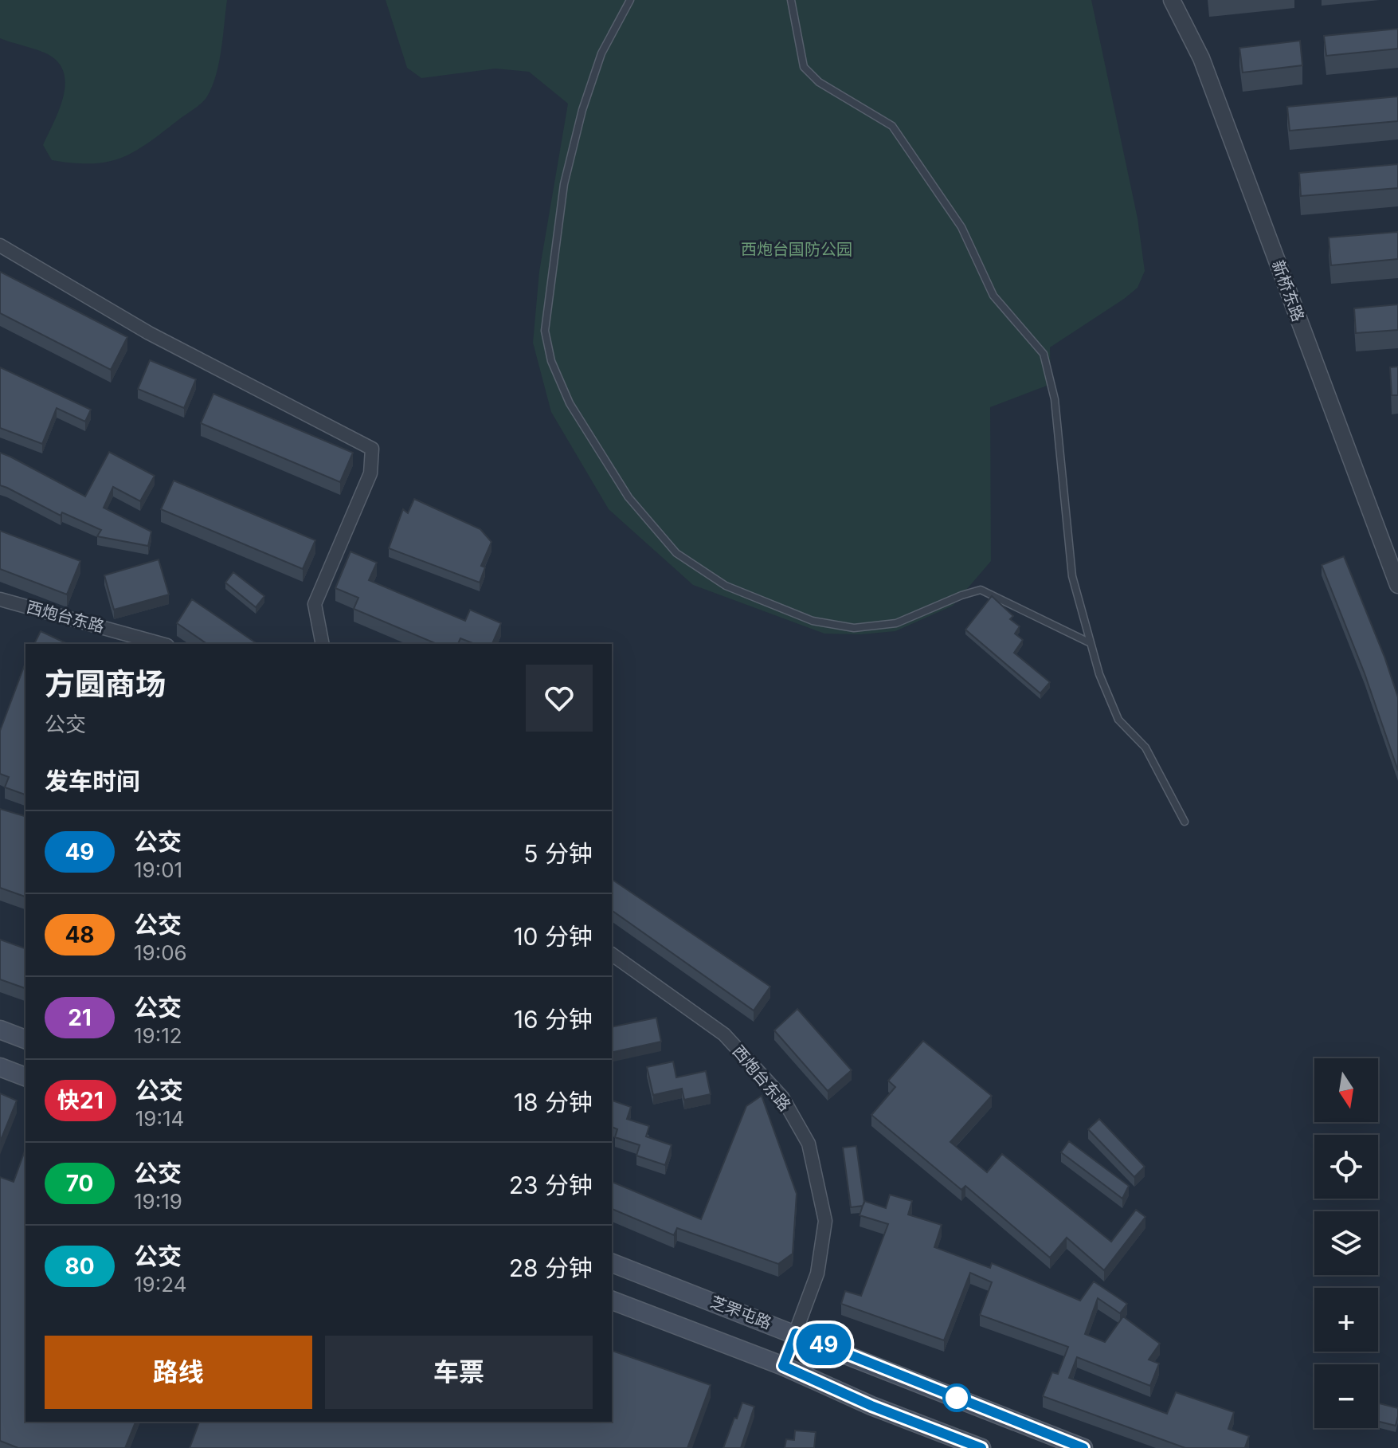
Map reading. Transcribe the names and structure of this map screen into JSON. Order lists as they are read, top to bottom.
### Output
{
  "streets": {
    "main road": ["芝罘屯路"],
    "street": ["新桥东路", "西炮台东路"]
  },
  "crossings": [
    ["西炮台东路", "芝罘屯路"]
  ],
  "parks": ["西炮台国防公园"],
  "lines": ["bus line 49"],
  "north": "bottom",
  "page": {
    "on_map": "49",
    "heading": [
      ["方圆商场", "公交"],
      "发车时间"
    ],
    "list": [
      {
        "mark": "49",
        "name": "公交",
        "note": "19:01",
        "value": "5 分钟"
      },
      {
        "mark": "48",
        "name": "公交",
        "note": "19:06",
        "value": "10 分钟"
      },
      {
        "mark": "21",
        "name": "公交",
        "note": "19:12",
        "value": "16 分钟"
      },
      {
        "mark": "快21",
        "name": "公交",
        "note": "19:14",
        "value": "18 分钟"
      },
      {
        "mark": "70",
        "name": "公交",
        "note": "19:19",
        "value": "23 分钟"
      },
      {
        "mark": "80",
        "name": "公交",
        "note": "19:24",
        "value": "28 分钟"
      }
    ],
    "map_buttons": ["+", "−"],
    "buttons": ["路线", "车票"]
  }
}
